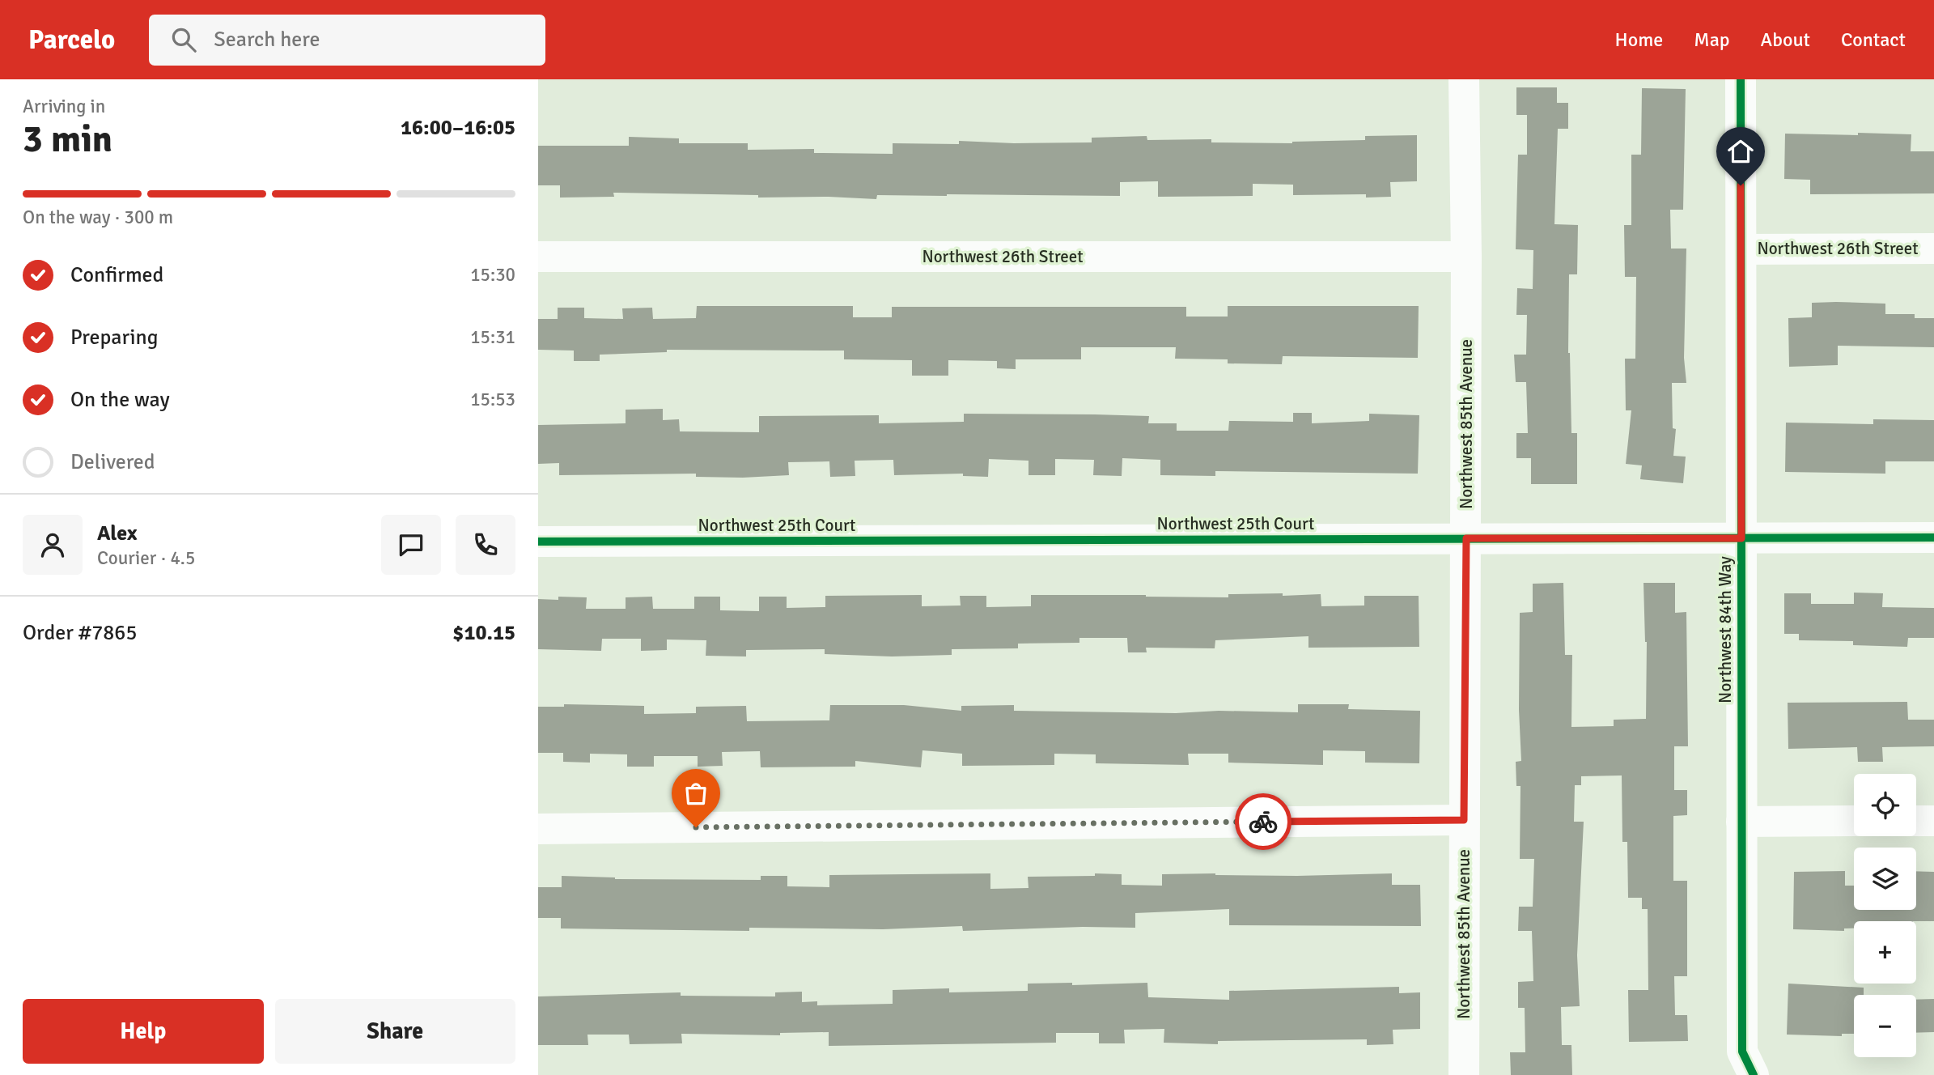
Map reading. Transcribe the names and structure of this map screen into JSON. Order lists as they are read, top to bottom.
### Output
{
  "streets": {
    "street": [
      "Northwest 26th Street",
      "Northwest 85th Avenue",
      "Northwest 25th Court",
      "Northwest 84th Way"
    ]
  },
  "crossings": [
    ["Northwest 26th Street", "Northwest 85th Avenue"],
    ["Northwest 26th Street", "Northwest 84th Way"],
    ["Northwest 85th Avenue", "Northwest 25th Court"],
    ["Northwest 25th Court", "Northwest 84th Way"]
  ],
  "page": {
    "header": "Parcelo",
    "search": "Search here",
    "nav": [
      "Home",
      "Map",
      "About",
      "Contact"
    ],
    "heading": ["3 min", "Arriving in", "16:00–16:05"],
    "panel": [
      "Alex",
      "Courier · 4.5",
      "Order #7865",
      "$10.15"
    ],
    "bar": "On the way · 300 m",
    "list": [
      ["Confirmed", "15:30"],
      ["Preparing", "15:31"],
      ["On the way", "15:53"],
      "Delivered"
    ],
    "map_buttons": ["+", "−"],
    "buttons": ["Help", "Share"]
  }
}
